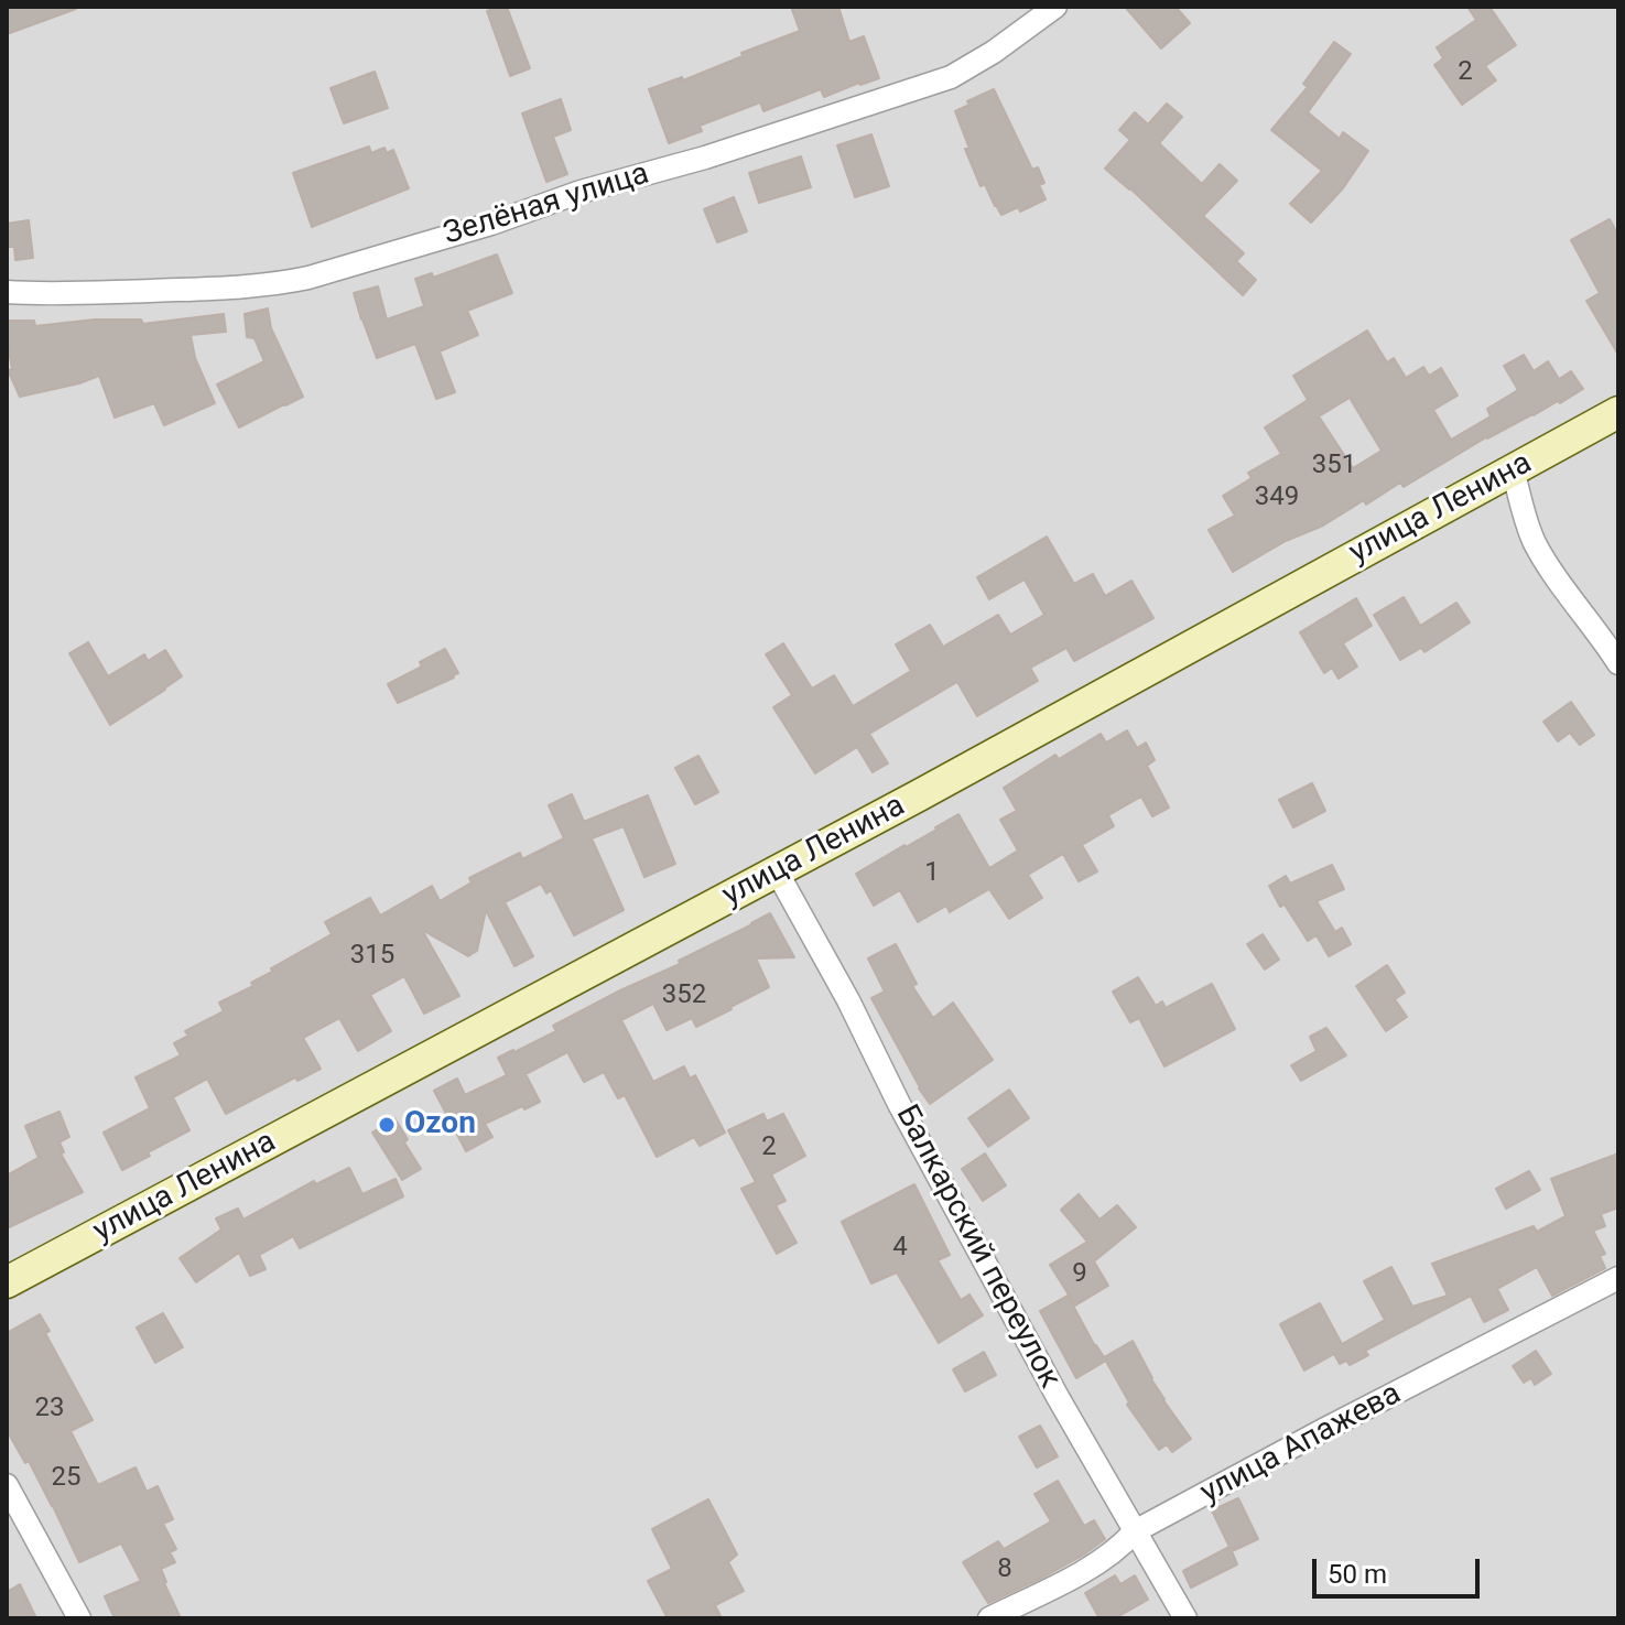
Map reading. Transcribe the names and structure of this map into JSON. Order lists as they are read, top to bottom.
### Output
{
  "streets": {
    "street": [
      "Зелёная улица",
      "улица Ленина",
      "Балкарский переулок",
      "улица Апажева"
    ]
  },
  "crossings": [
    ["улица Ленина", "Балкарский переулок"],
    ["Балкарский переулок", "улица Апажева"]
  ],
  "places": ["Ozon"],
  "house_numbers": [
    "2",
    "351",
    "349",
    "1",
    "315",
    "352",
    "2",
    "4",
    "9",
    "23",
    "25",
    "8"
  ],
  "scale_bar": "50 m"
}
